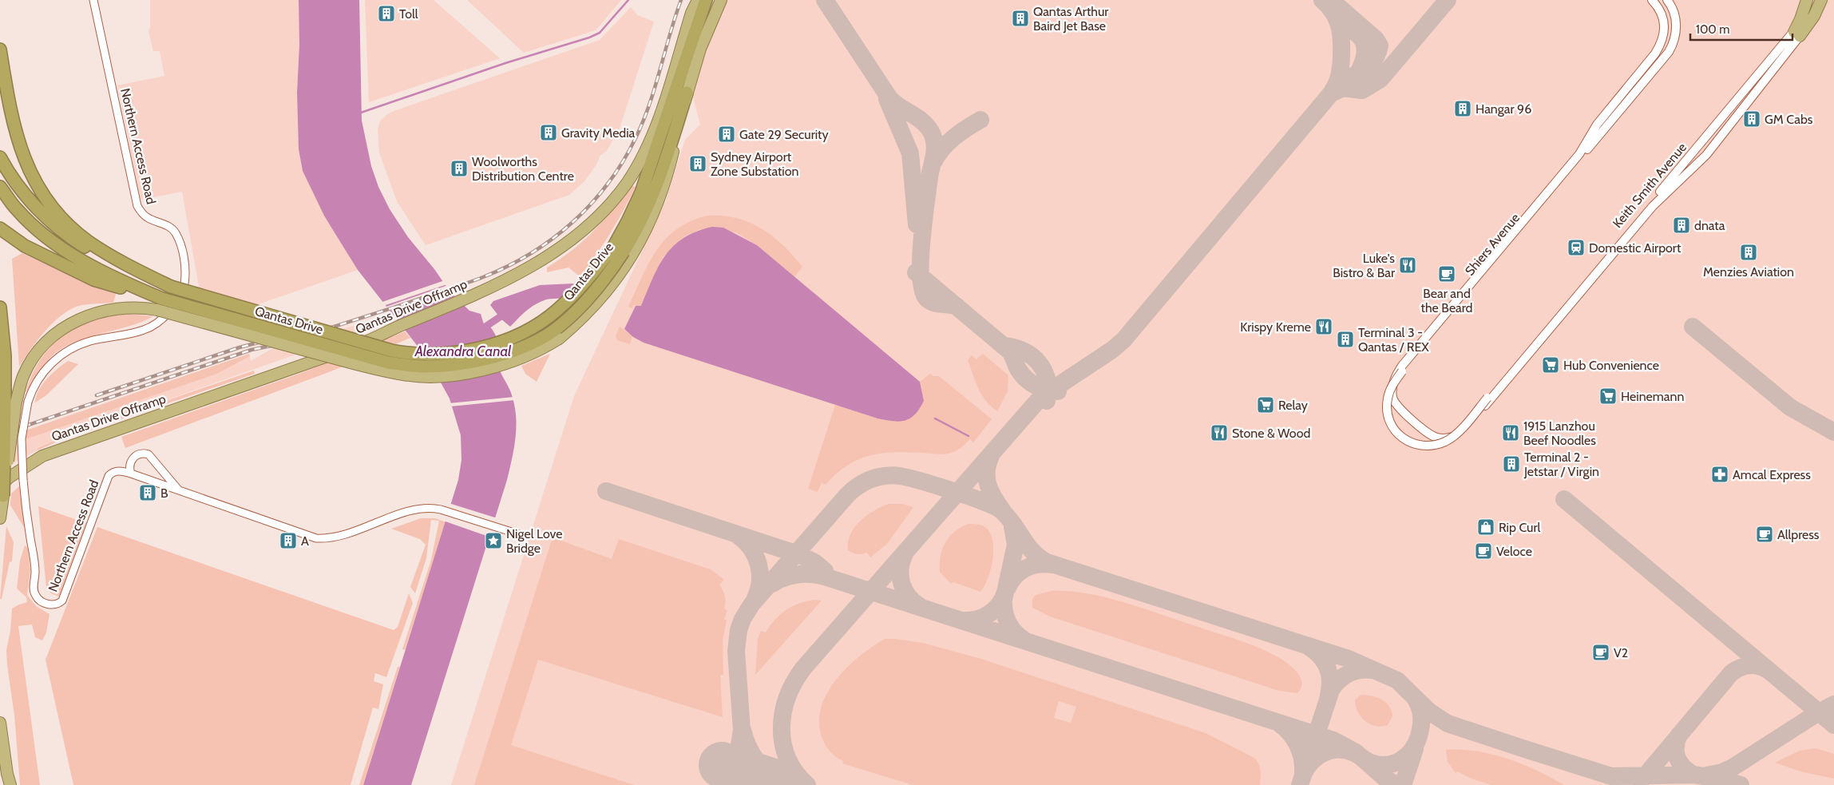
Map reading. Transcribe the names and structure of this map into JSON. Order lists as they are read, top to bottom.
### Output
{
  "streets": {
    "highway": ["Qantas Drive", "Qantas Drive Offramp"],
    "street": ["Northern Access Road", "Keith Smith Avenue", "Shiers Avenue"]
  },
  "crossings": [
    ["Keith Smith Avenue", "Shiers Avenue"]
  ],
  "water": ["Alexandra Canal"],
  "places": {
    "building": [
      "Toll",
      "Qantas Arthur Baird Jet Base",
      "Hangar 96",
      "GM Cabs",
      "Gravity Media",
      "Gate 29 Security",
      "Sydney Airport Zone Substation",
      "Woolworths Distribution Centre",
      "dnata",
      "Menzies Aviation",
      "Terminal 3 - Qantas / REX",
      "Terminal 2 - Jetstar / Virgin",
      "B",
      "A"
    ],
    "station": ["Domestic Airport"],
    "restaurant": [
      "Luke's Bistro & Bar",
      "Krispy Kreme",
      "Stone & Wood",
      "1915 Lanzhou Beef Noodles"
    ],
    "cafe": [
      "Bear and the Beard",
      "Allpress",
      "Veloce",
      "V2"
    ],
    "supermarket": ["Hub Convenience", "Heinemann", "Relay"],
    "pharmacy": ["Amcal Express"],
    "shop": ["Rip Curl"],
    "place": ["Nigel Love Bridge"]
  },
  "scale_bar": "100 m"
}
